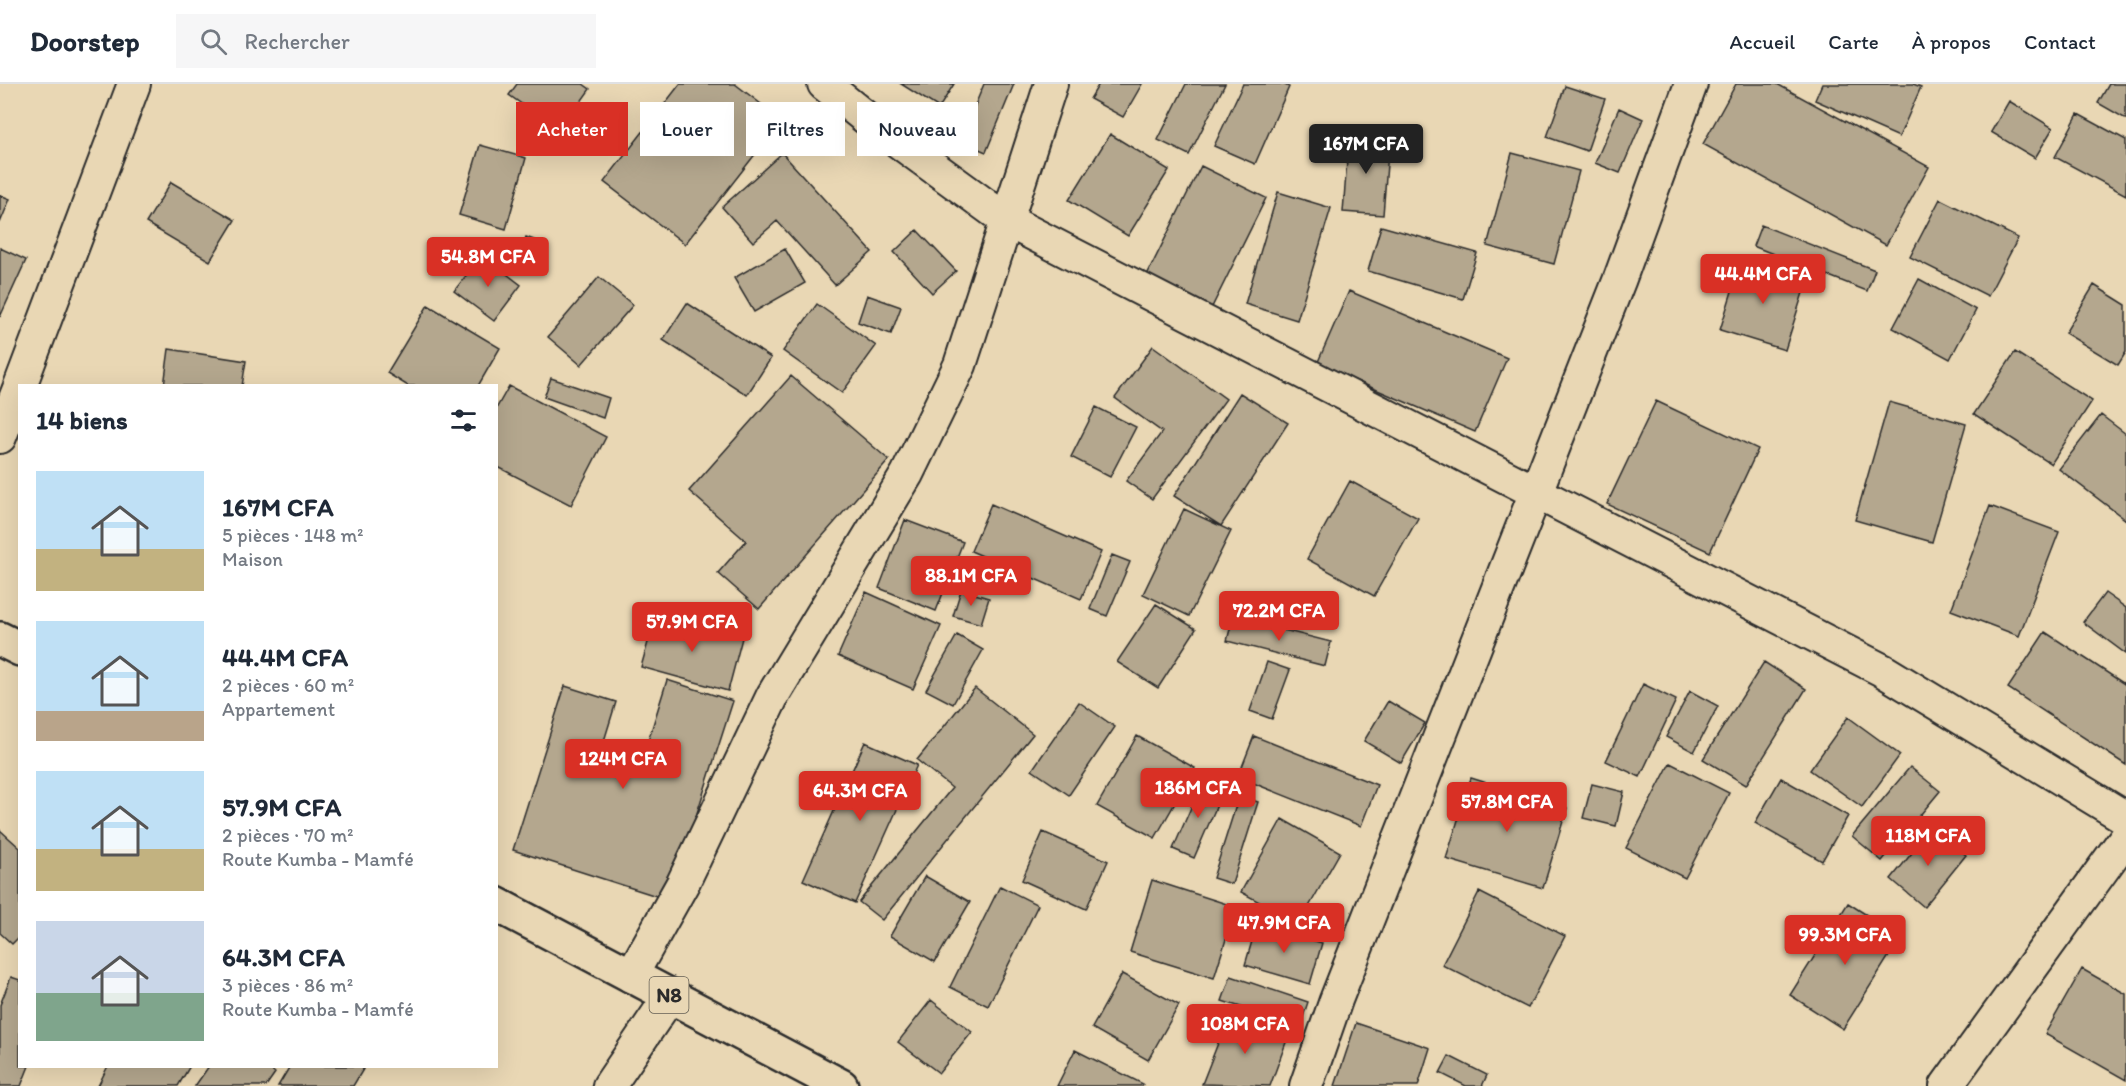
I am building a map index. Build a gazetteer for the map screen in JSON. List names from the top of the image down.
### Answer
{
  "streets": {
    "highway": ["N8"]
  },
  "page": {
    "header": "Doorstep",
    "search": "Rechercher",
    "nav": [
      "Accueil",
      "Carte",
      "À propos",
      "Contact"
    ],
    "chip": [
      "Acheter",
      "Louer",
      "Filtres",
      "Nouveau"
    ],
    "price": [
      "167M CFA",
      "54.8M CFA",
      "44.4M CFA",
      "88.1M CFA",
      "72.2M CFA",
      "57.9M CFA",
      "124M CFA",
      "186M CFA",
      "64.3M CFA",
      "57.8M CFA",
      "118M CFA",
      "47.9M CFA",
      "99.3M CFA",
      "108M CFA"
    ],
    "heading": "14 biens",
    "list": [
      {
        "name": "167M CFA",
        "note": "5 pièces · 148 m² · Maison"
      },
      {
        "name": "44.4M CFA",
        "note": "2 pièces · 60 m² · Appartement"
      },
      {
        "name": "57.9M CFA",
        "note": "2 pièces · 70 m² · Route Kumba - Mamfé"
      },
      {
        "name": "64.3M CFA",
        "note": "3 pièces · 86 m² · Route Kumba - Mamfé"
      }
    ]
  }
}
